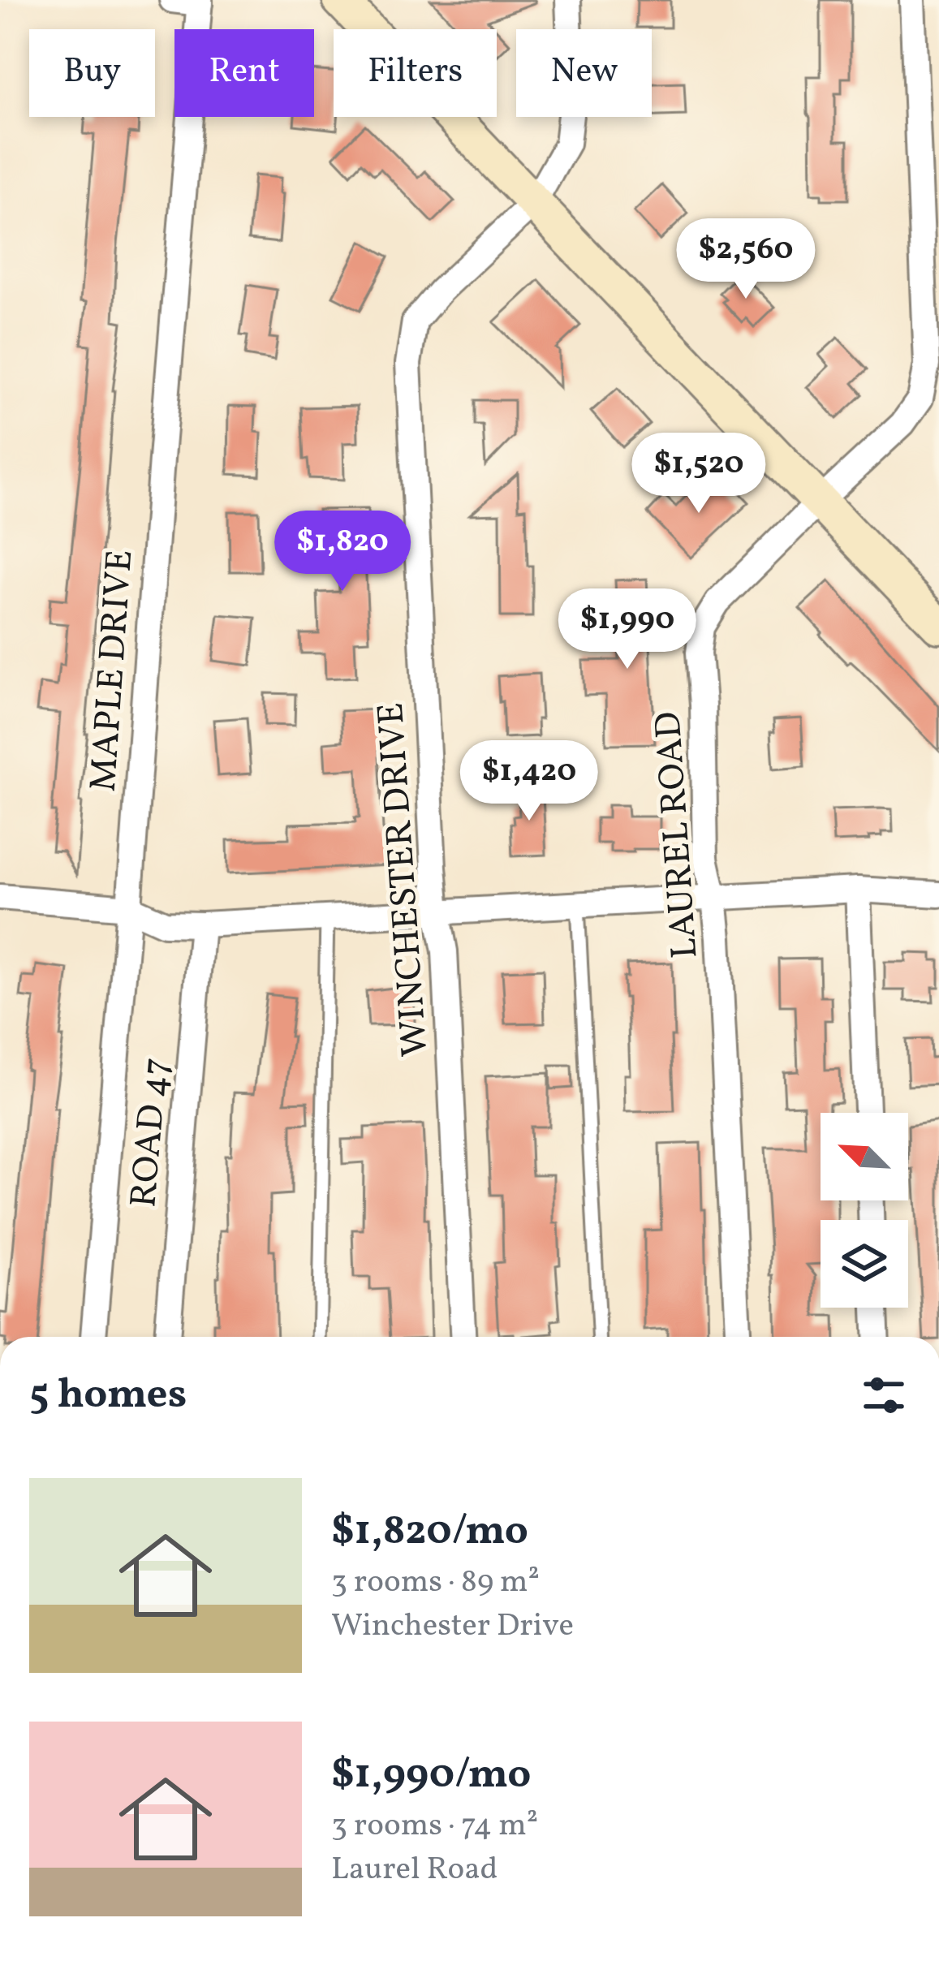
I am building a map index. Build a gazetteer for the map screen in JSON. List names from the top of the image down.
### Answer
{
  "streets": {
    "street": [
      "MAPLE DRIVE",
      "LAUREL ROAD",
      "WINCHESTER DRIVE",
      "ROAD 47"
    ]
  },
  "north": "top left",
  "page": {
    "chip": [
      "Buy",
      "Rent",
      "Filters",
      "New"
    ],
    "price": [
      "$2,560",
      "$1,520",
      "$1,820",
      "$1,990",
      "$1,420"
    ],
    "heading": "5 homes",
    "list": [
      {
        "name": "$1,820/mo",
        "note": "3 rooms · 89 m² · Winchester Drive"
      },
      {
        "name": "$1,990/mo",
        "note": "3 rooms · 74 m² · Laurel Road"
      }
    ]
  }
}
